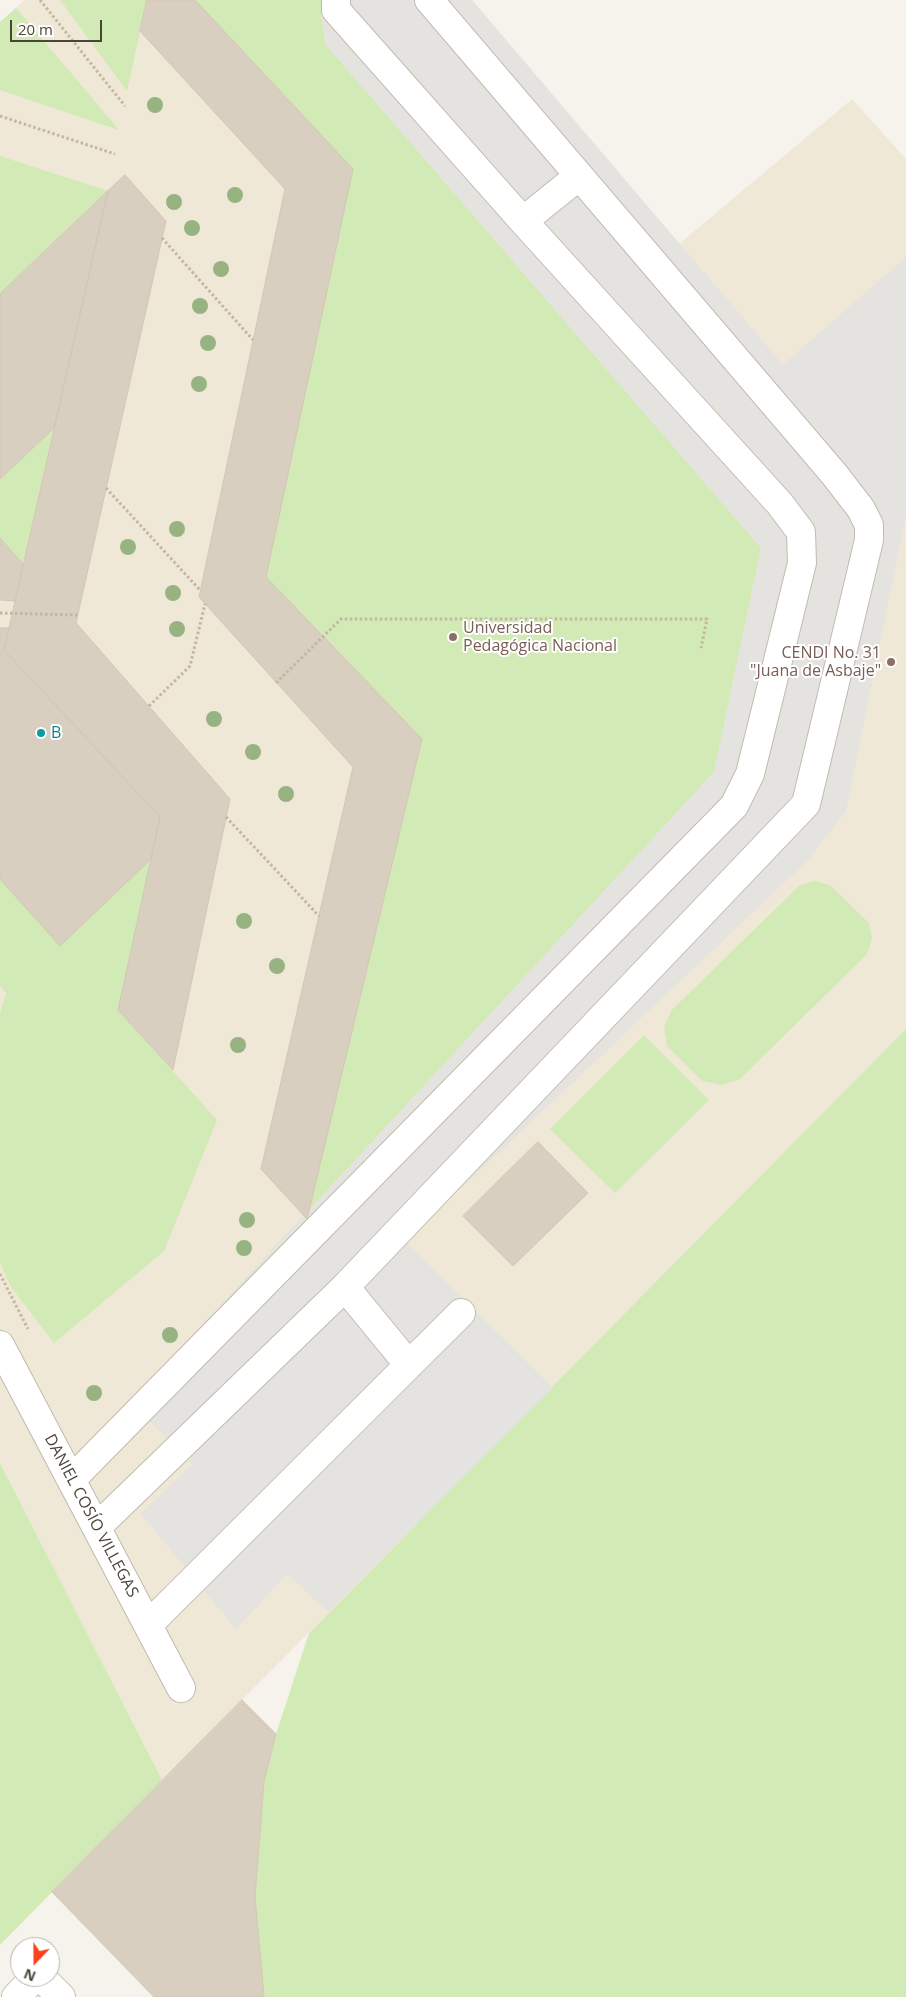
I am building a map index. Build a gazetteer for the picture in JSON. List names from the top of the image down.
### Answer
{
  "streets": {
    "lane": ["DANIEL COSÍO VILLEGAS"]
  },
  "places": ["Universidad Pedagógica Nacional", "CENDI No. 31 \"Juana de Asbaje\"", "B"],
  "scale_bar": "20 m",
  "north": "bottom"
}
